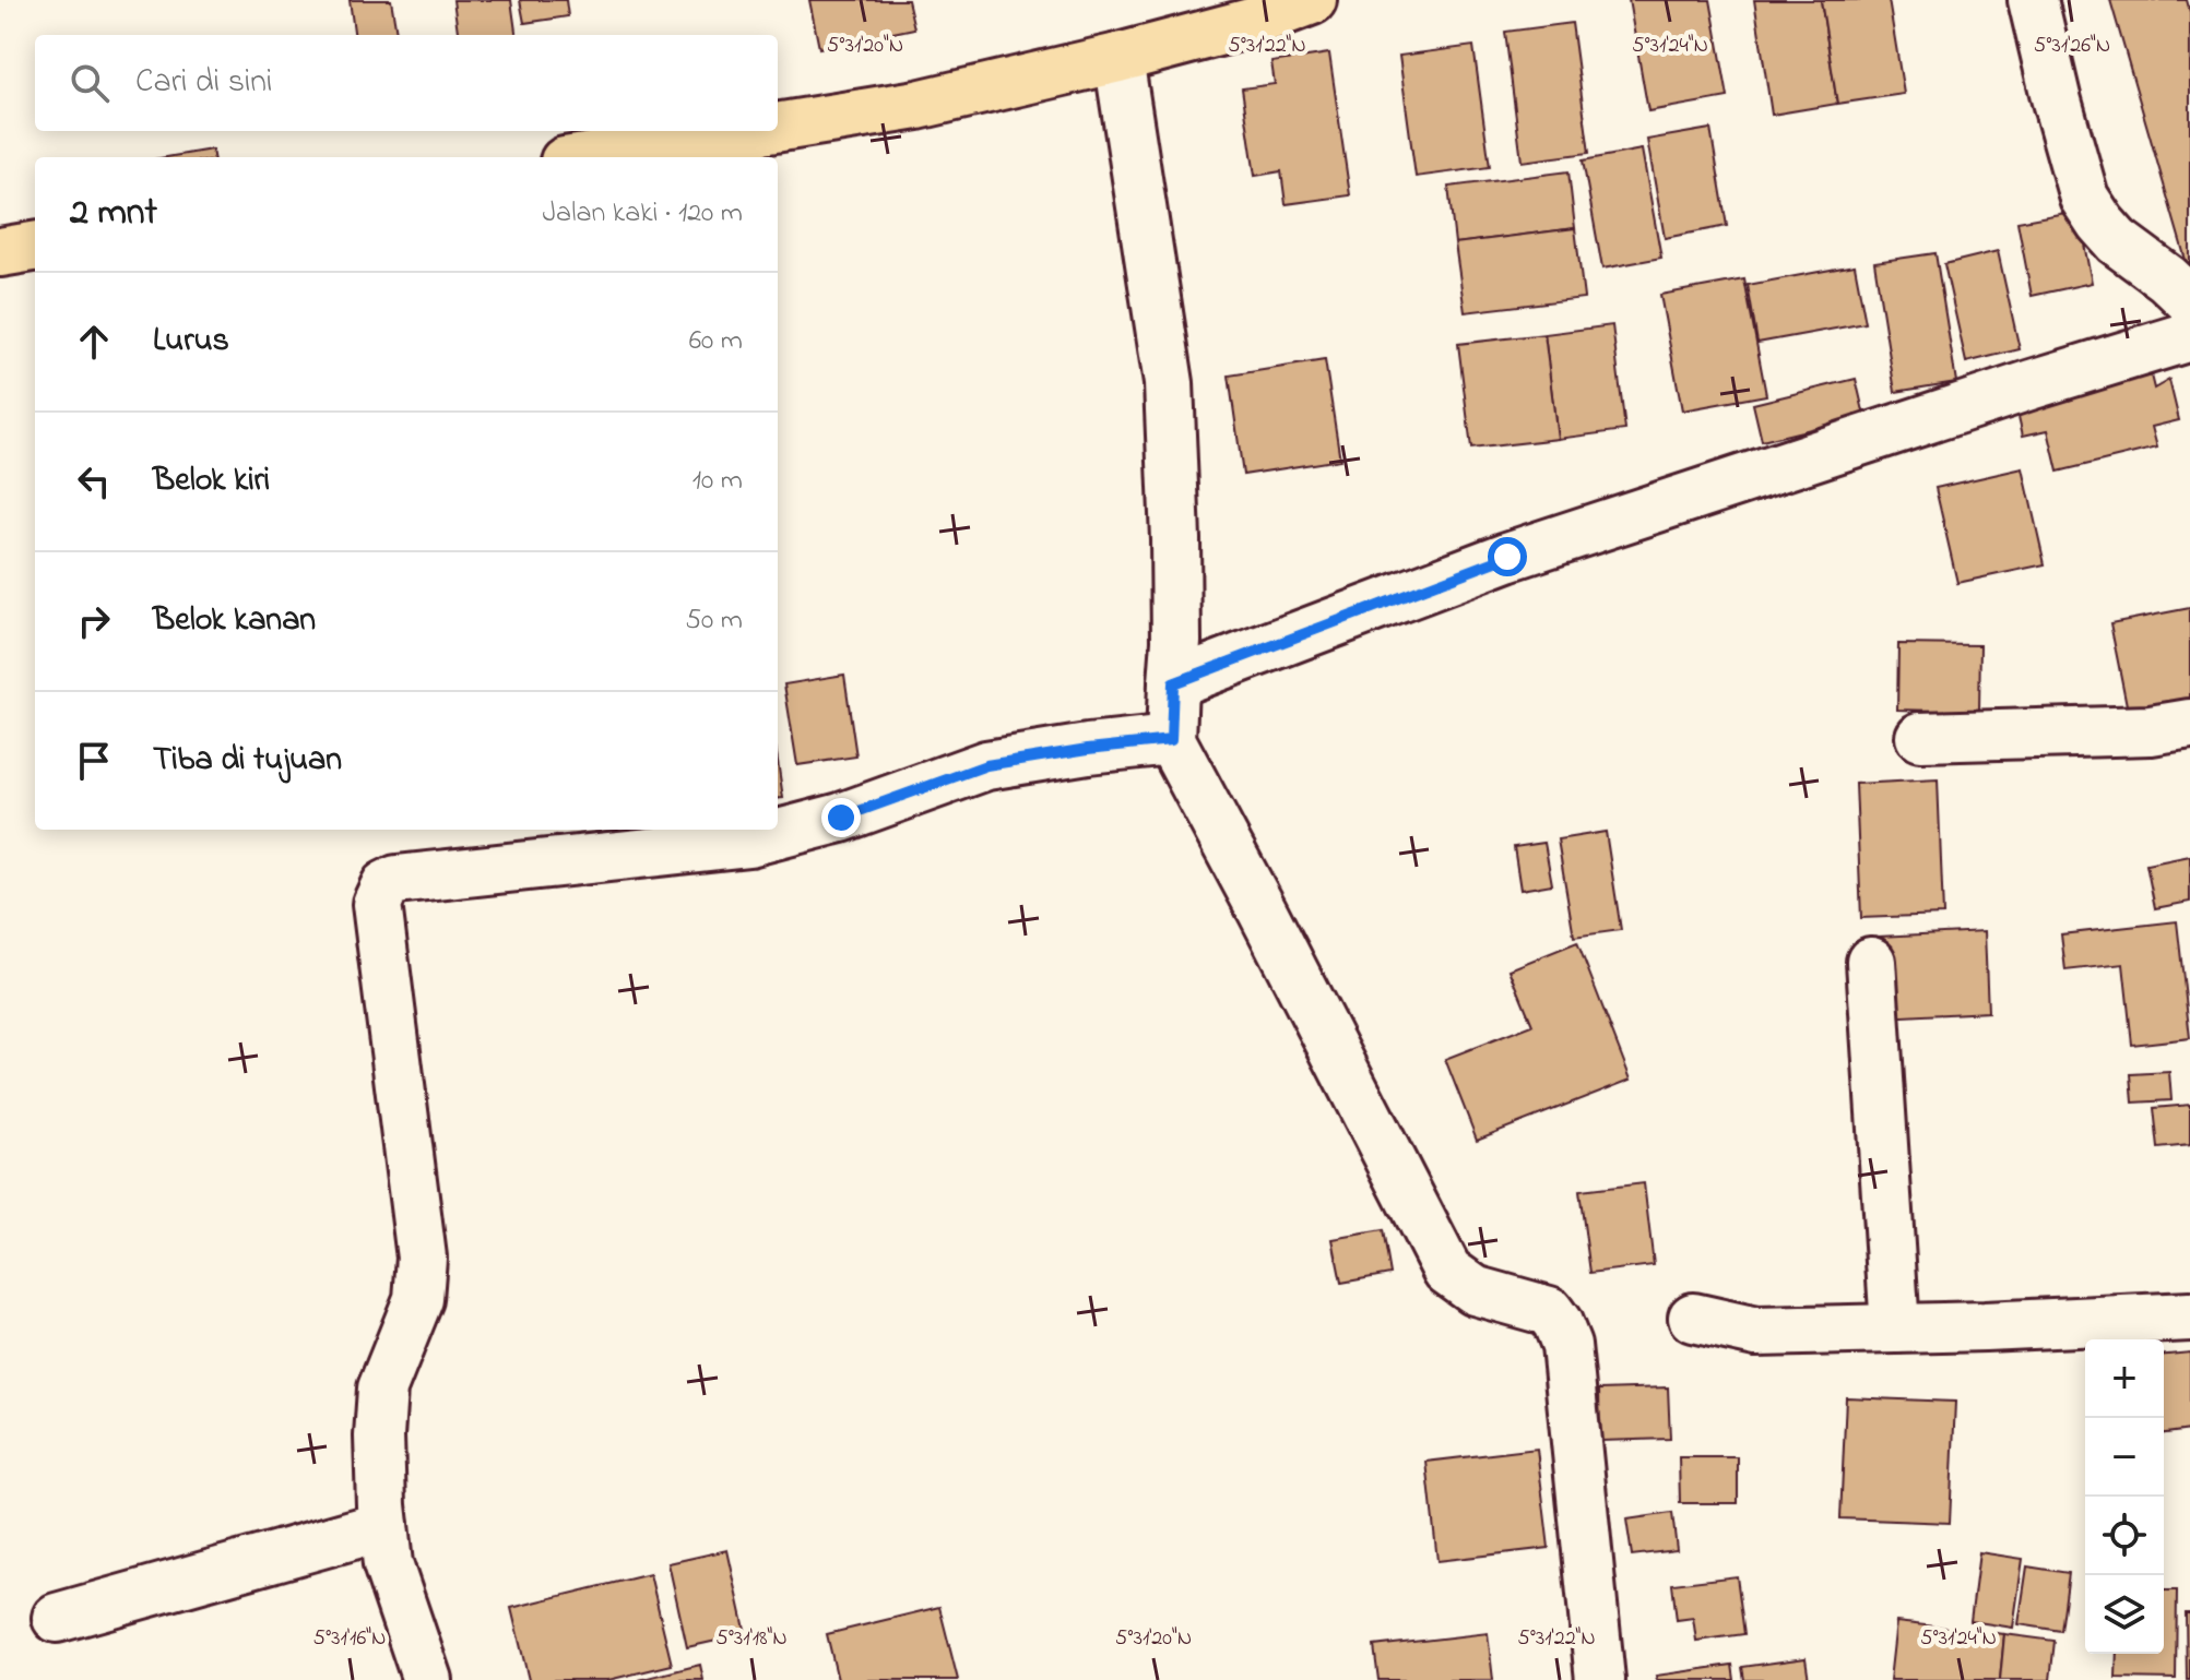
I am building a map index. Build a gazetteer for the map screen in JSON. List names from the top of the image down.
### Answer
{
  "page": {
    "search": "Cari di sini",
    "heading": ["2 mnt", "Jalan kaki · 120 m"],
    "list": [
      ["Lurus", "60 m"],
      ["Belok kiri", "10 m"],
      ["Belok kanan", "50 m"],
      "Tiba di tujuan"
    ],
    "map_buttons": ["+", "−"]
  },
  "coordinates": [
    "5°31'26\"N",
    "5°31'20\"N",
    "5°31'22\"N",
    "5°31'24\"N",
    "5°31'16\"N",
    "5°31'18\"N"
  ]
}
